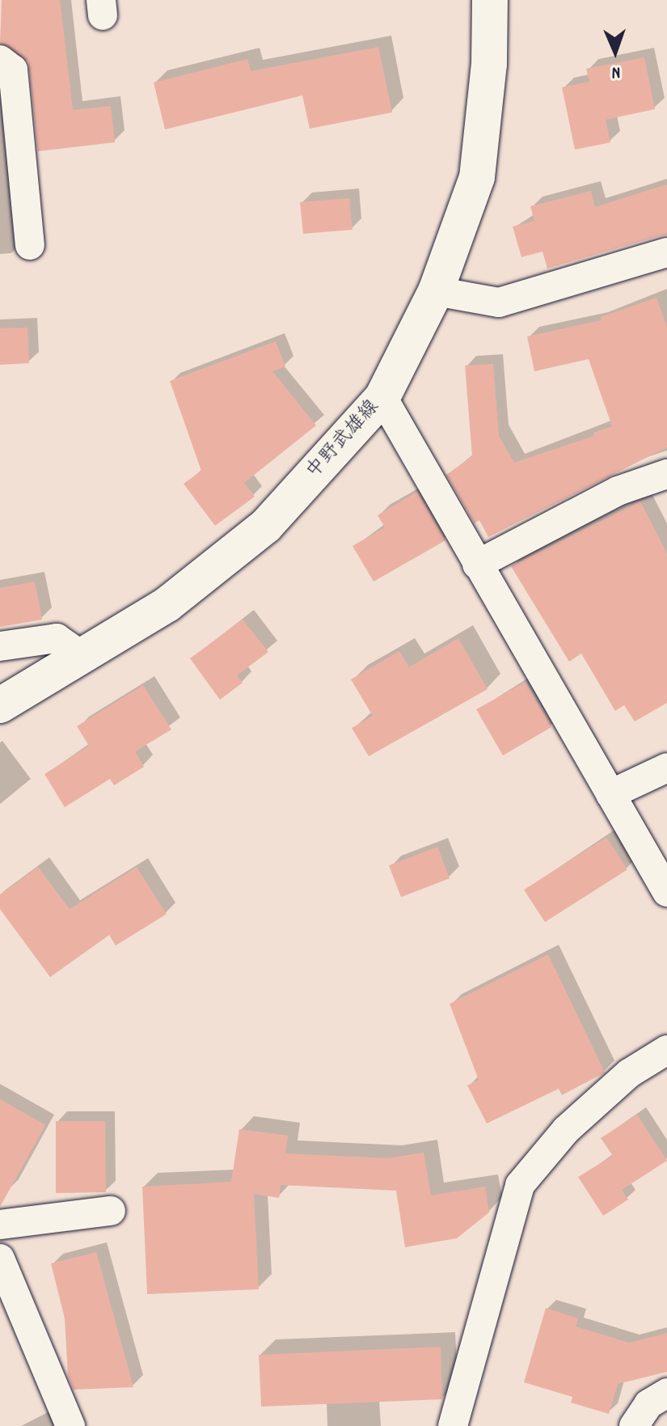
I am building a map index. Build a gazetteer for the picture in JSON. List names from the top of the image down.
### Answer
{
  "streets": {
    "main road": ["中野武雄線"]
  },
  "north": "bottom"
}
